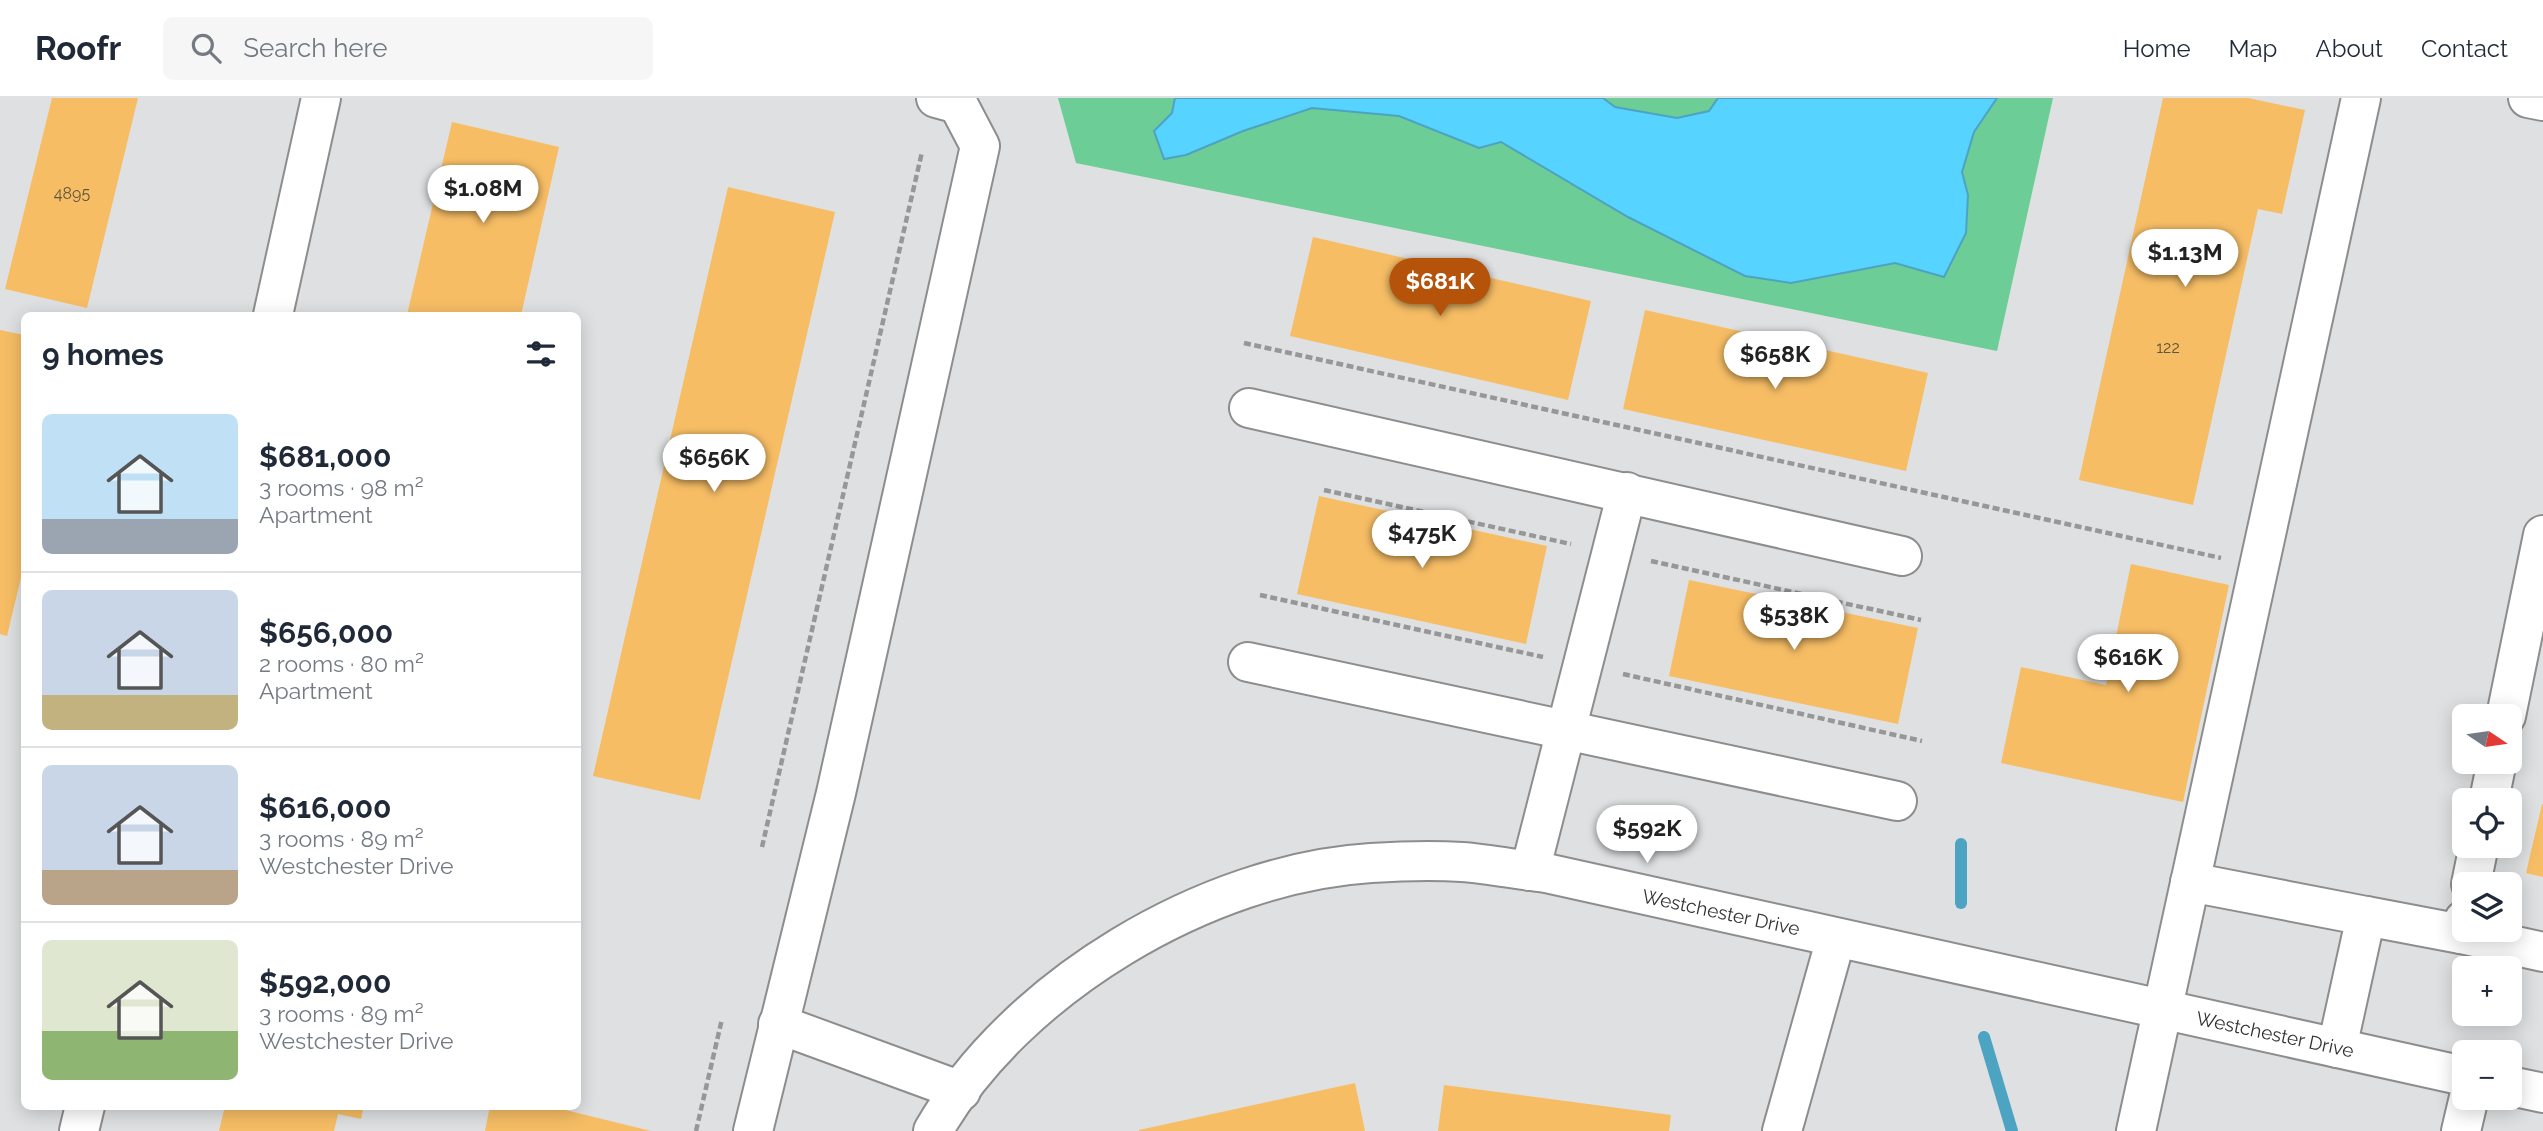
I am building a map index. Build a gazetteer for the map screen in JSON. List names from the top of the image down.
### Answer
{
  "streets": {
    "street": ["Westchester Drive"]
  },
  "house_numbers": ["4895", "122"],
  "north": "right",
  "page": {
    "header": "Roofr",
    "search": "Search here",
    "nav": [
      "Home",
      "Map",
      "About",
      "Contact"
    ],
    "price": [
      "$1.08M",
      "$1.13M",
      "$681K",
      "$658K",
      "$656K",
      "$475K",
      "$538K",
      "$616K",
      "$592K"
    ],
    "heading": "9 homes",
    "list": [
      {
        "name": "$681,000",
        "note": "3 rooms · 98 m² · Apartment"
      },
      {
        "name": "$656,000",
        "note": "2 rooms · 80 m² · Apartment"
      },
      {
        "name": "$616,000",
        "note": "3 rooms · 89 m² · Westchester Drive"
      },
      {
        "name": "$592,000",
        "note": "3 rooms · 89 m² · Westchester Drive"
      }
    ],
    "map_buttons": ["+", "−"]
  }
}
